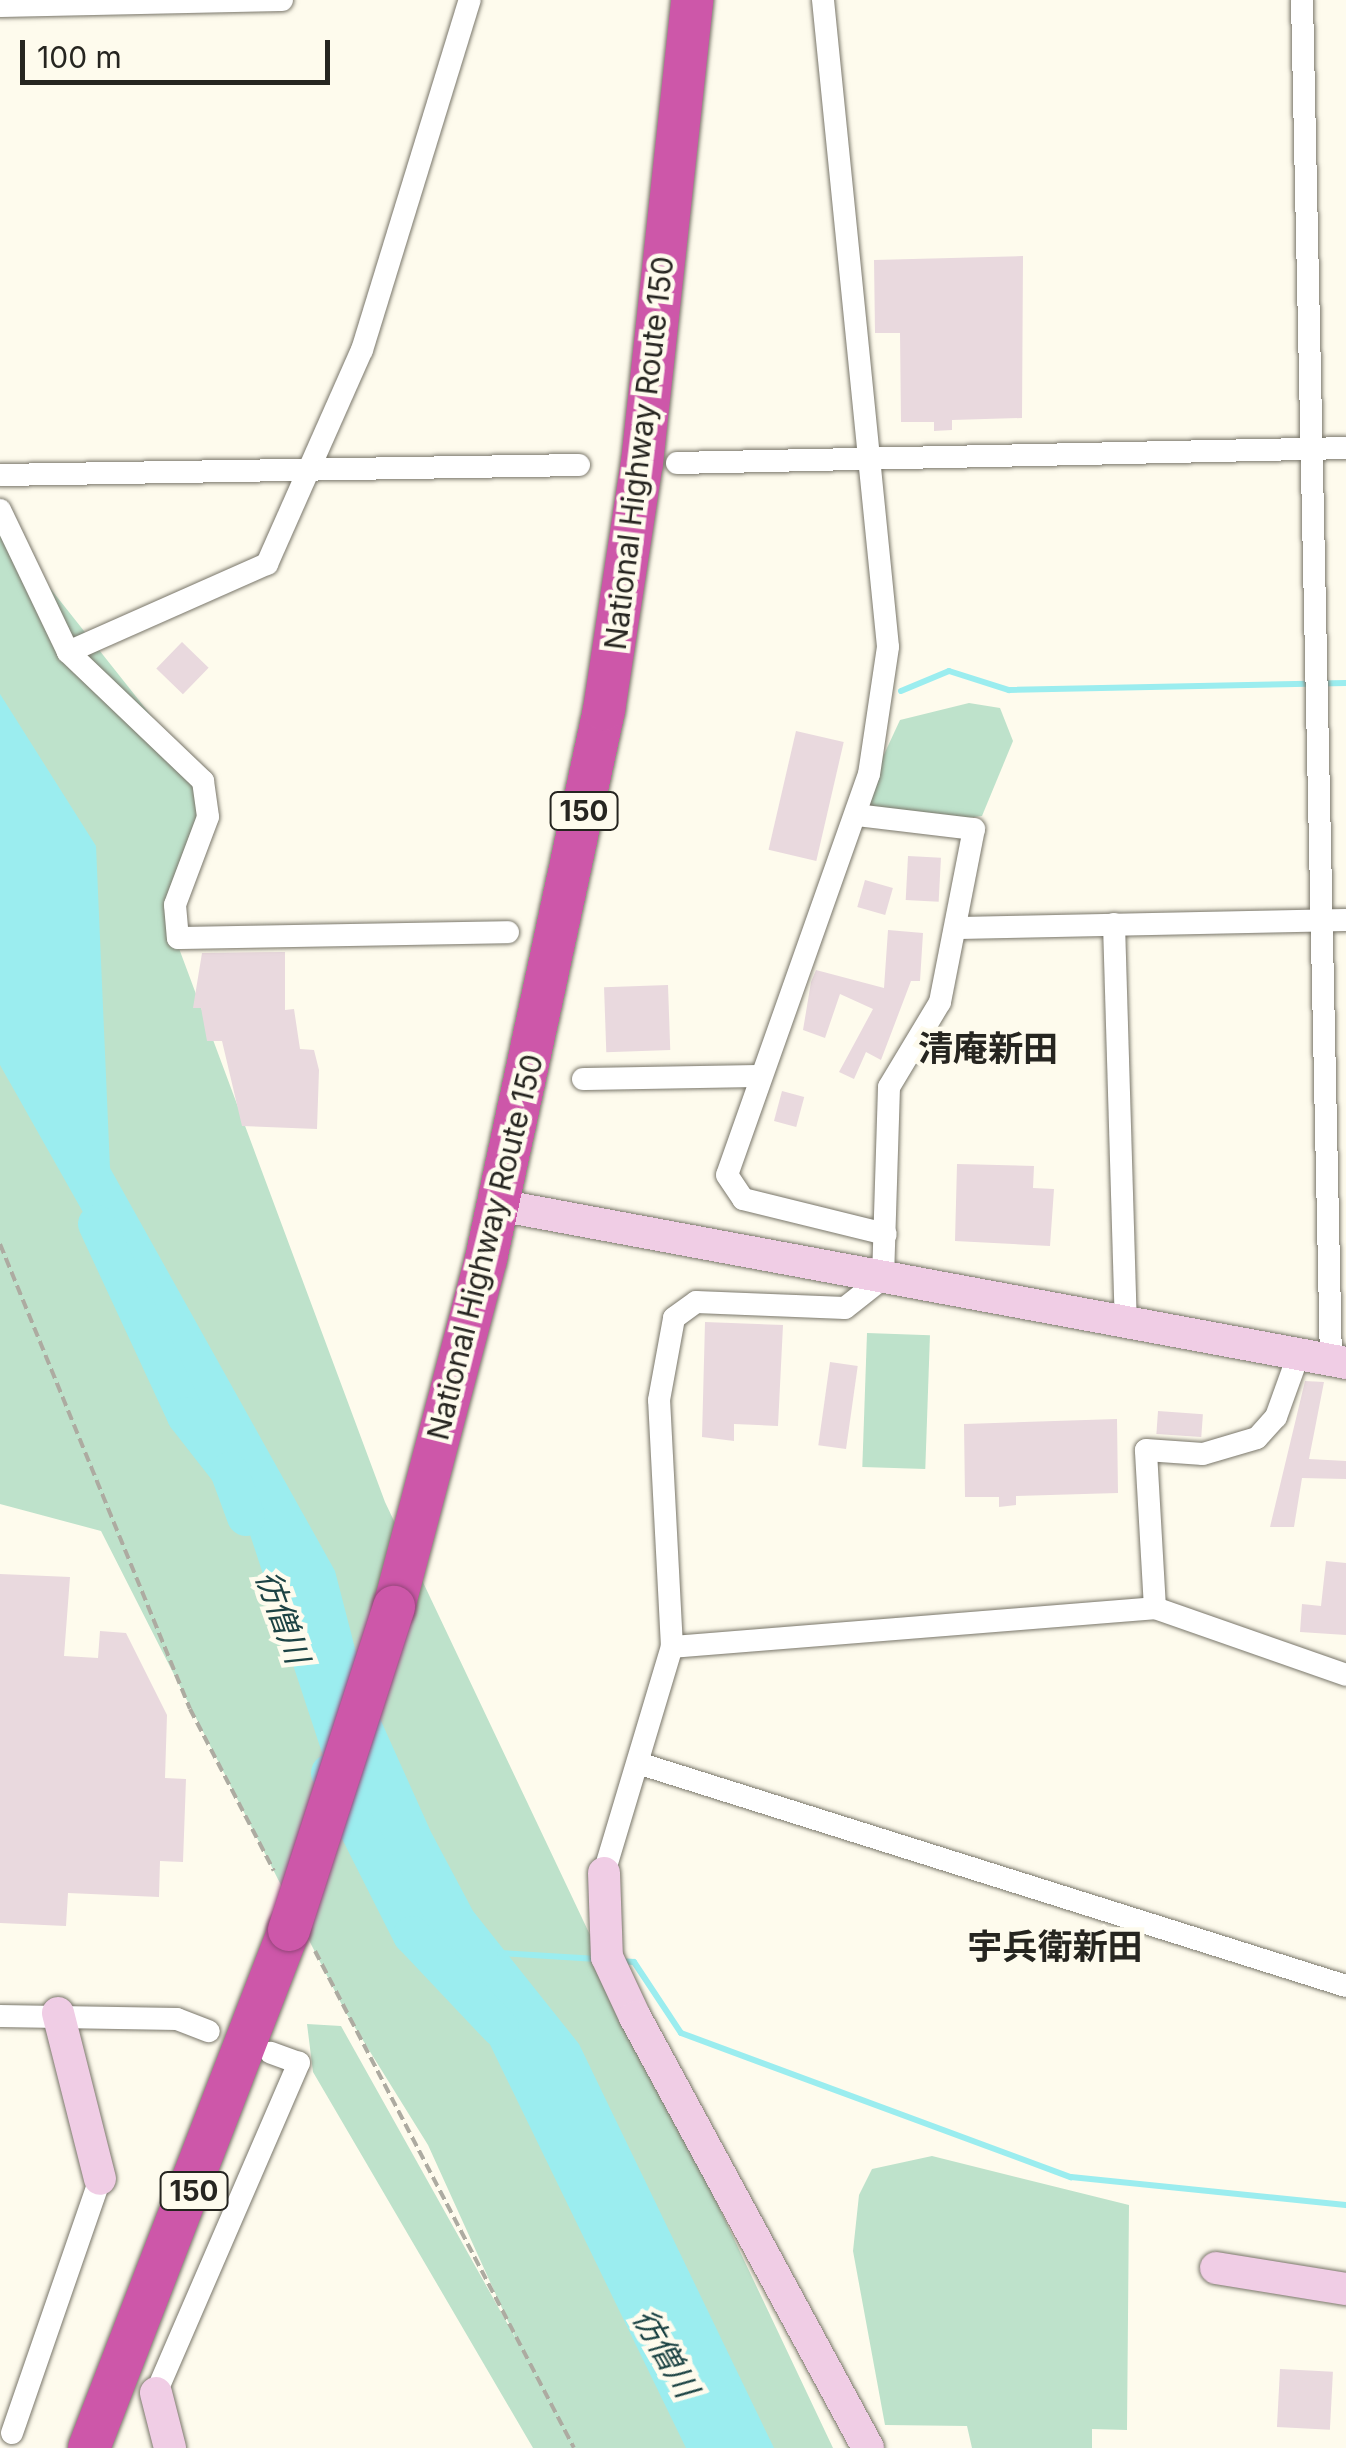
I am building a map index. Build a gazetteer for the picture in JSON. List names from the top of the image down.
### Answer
{
  "streets": {
    "highway": ["National Highway Route 150", "150"]
  },
  "districts": ["清庵新田", "宇兵衛新田"],
  "water": ["彷僧川"],
  "scale_bar": "100 m"
}
